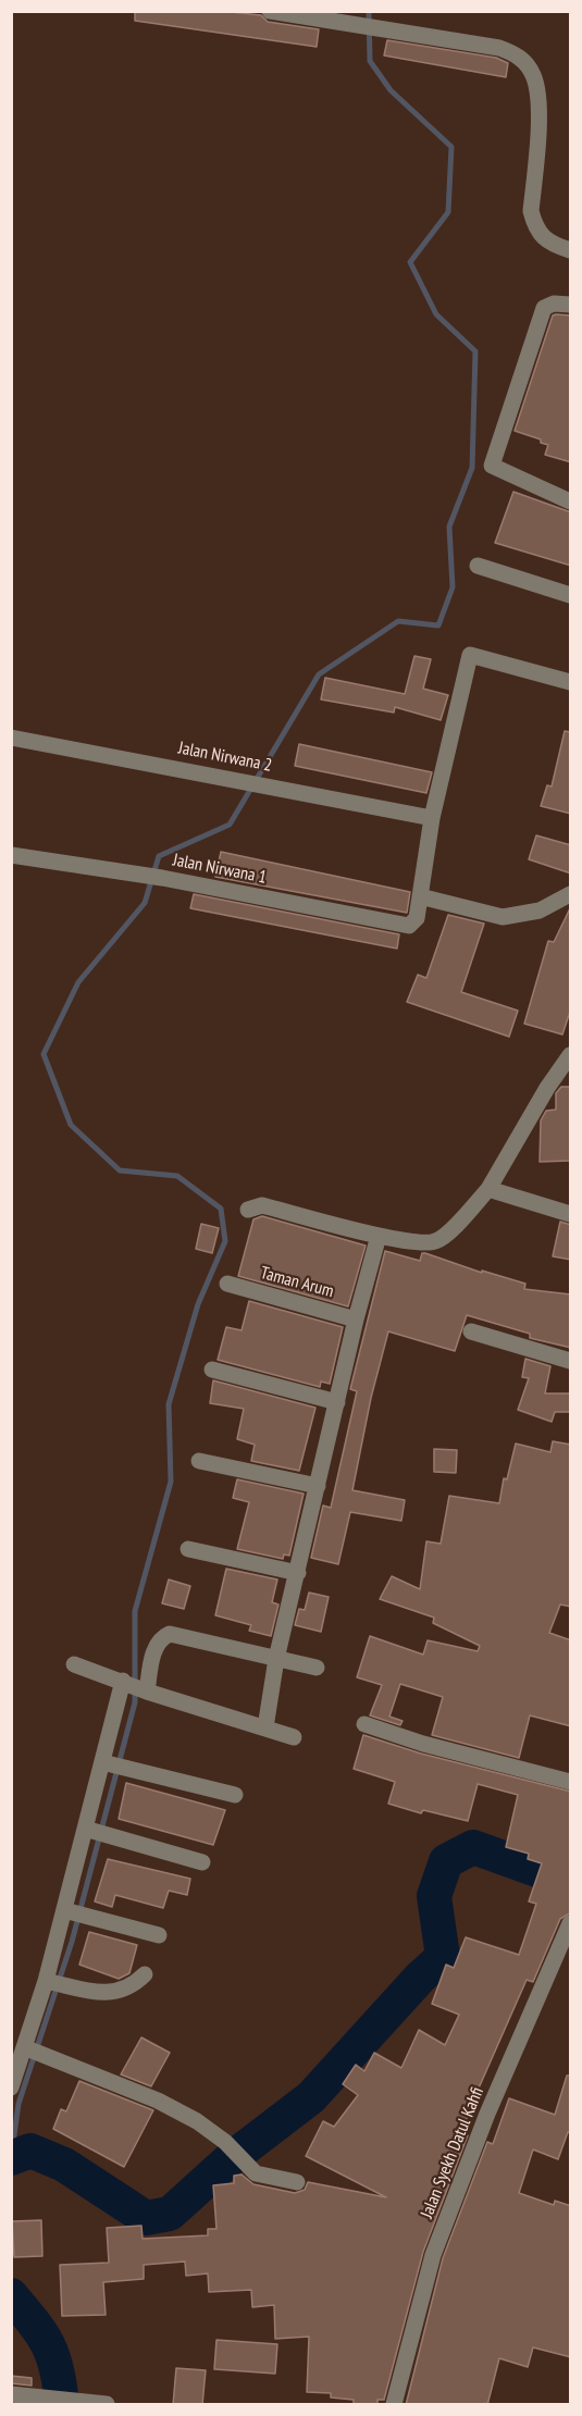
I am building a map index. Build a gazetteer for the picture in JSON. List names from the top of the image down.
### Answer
{
  "streets": {
    "street": [
      "Jalan Nirwana 2",
      "Jalan Nirwana 1",
      "Taman Arum",
      "Jalan Syekh Datul Kahfi"
    ]
  }
}
